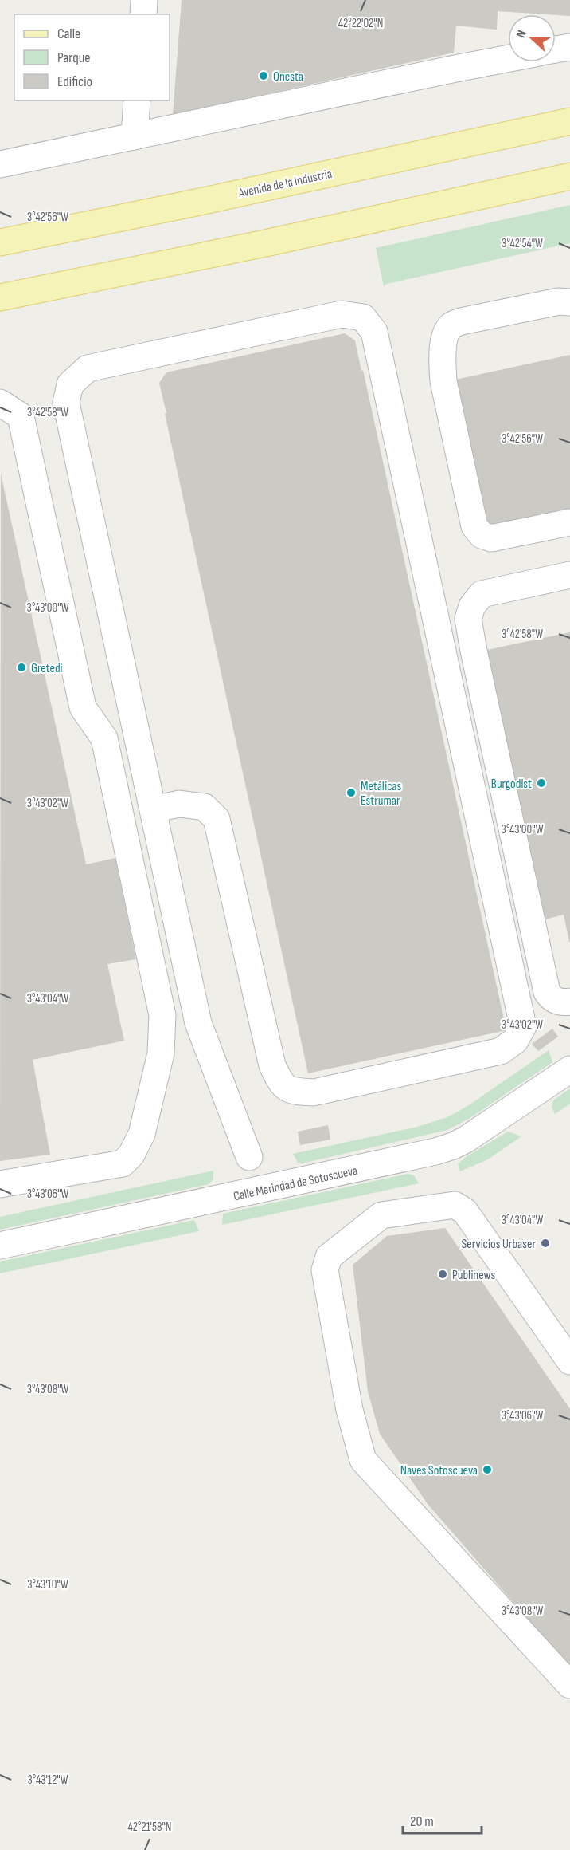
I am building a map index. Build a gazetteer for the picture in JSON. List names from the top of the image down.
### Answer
{
  "streets": {
    "main road": ["Avenida de la Industria"],
    "street": ["Calle Merindad de Sotoscueva"]
  },
  "places": [
    "Onesta",
    "Gretedi",
    "Burgodist",
    "Metálicas Estrumar",
    "Servicios Urbaser",
    "Publinews",
    "Naves Sotoscueva"
  ],
  "legend": ["Calle", "Parque", "Edificio"],
  "scale_bar": "20 m",
  "north": "left",
  "coordinates": [
    "42°22'02\"N",
    "3°42'56\"W",
    "3°42'54\"W",
    "3°42'58\"W",
    "3°43'00\"W",
    "3°43'02\"W",
    "3°43'04\"W",
    "3°43'06\"W",
    "3°43'08\"W",
    "3°43'10\"W",
    "3°43'12\"W",
    "42°21'58\"N"
  ]
}
